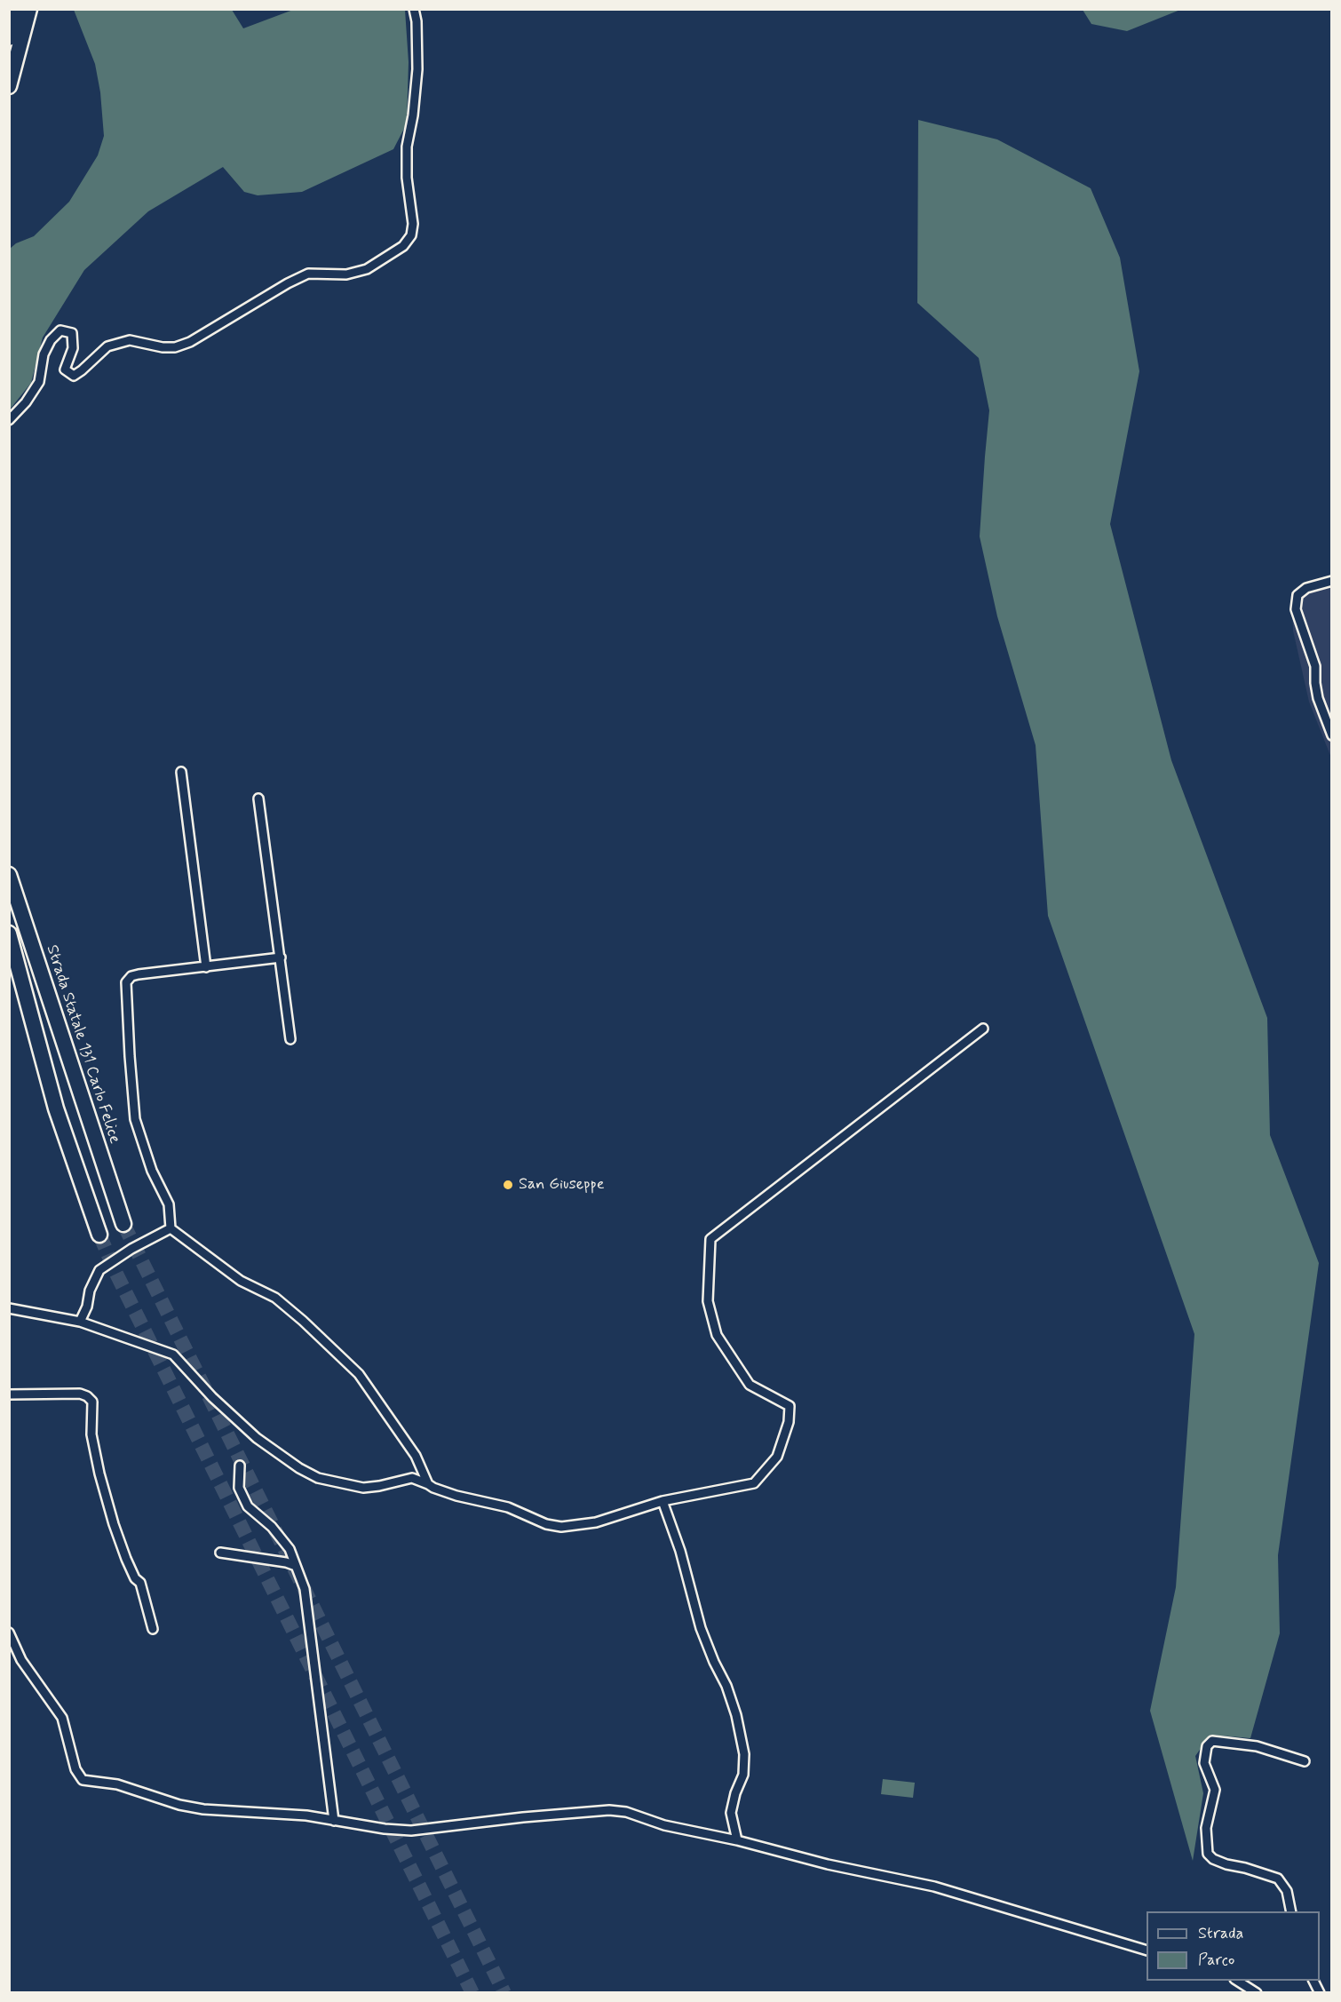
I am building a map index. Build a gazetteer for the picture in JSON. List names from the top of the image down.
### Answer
{
  "streets": {
    "highway": ["Strada Statale 131 Carlo Felice"]
  },
  "places": ["San Giuseppe"],
  "legend": ["Strada", "Parco"]
}
